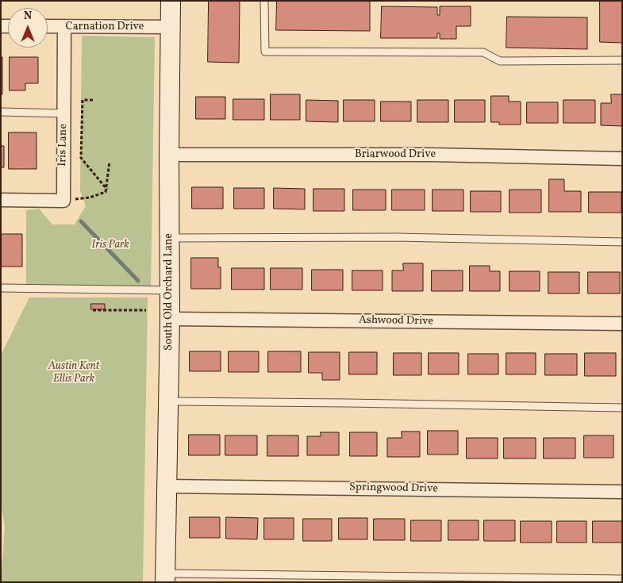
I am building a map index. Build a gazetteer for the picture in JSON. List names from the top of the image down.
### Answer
{
  "streets": {
    "street": [
      "Carnation Drive",
      "Iris Lane",
      "Briarwood Drive",
      "South Old Orchard Lane",
      "Ashwood Drive",
      "Springwood Drive"
    ]
  },
  "crossings": [
    ["Carnation Drive", "Iris Lane"],
    ["Carnation Drive", "South Old Orchard Lane"],
    ["Briarwood Drive", "South Old Orchard Lane"],
    ["South Old Orchard Lane", "Ashwood Drive"],
    ["South Old Orchard Lane", "Springwood Drive"]
  ],
  "parks": ["Iris Park", "Austin Kent Ellis Park"],
  "north": "top"
}
